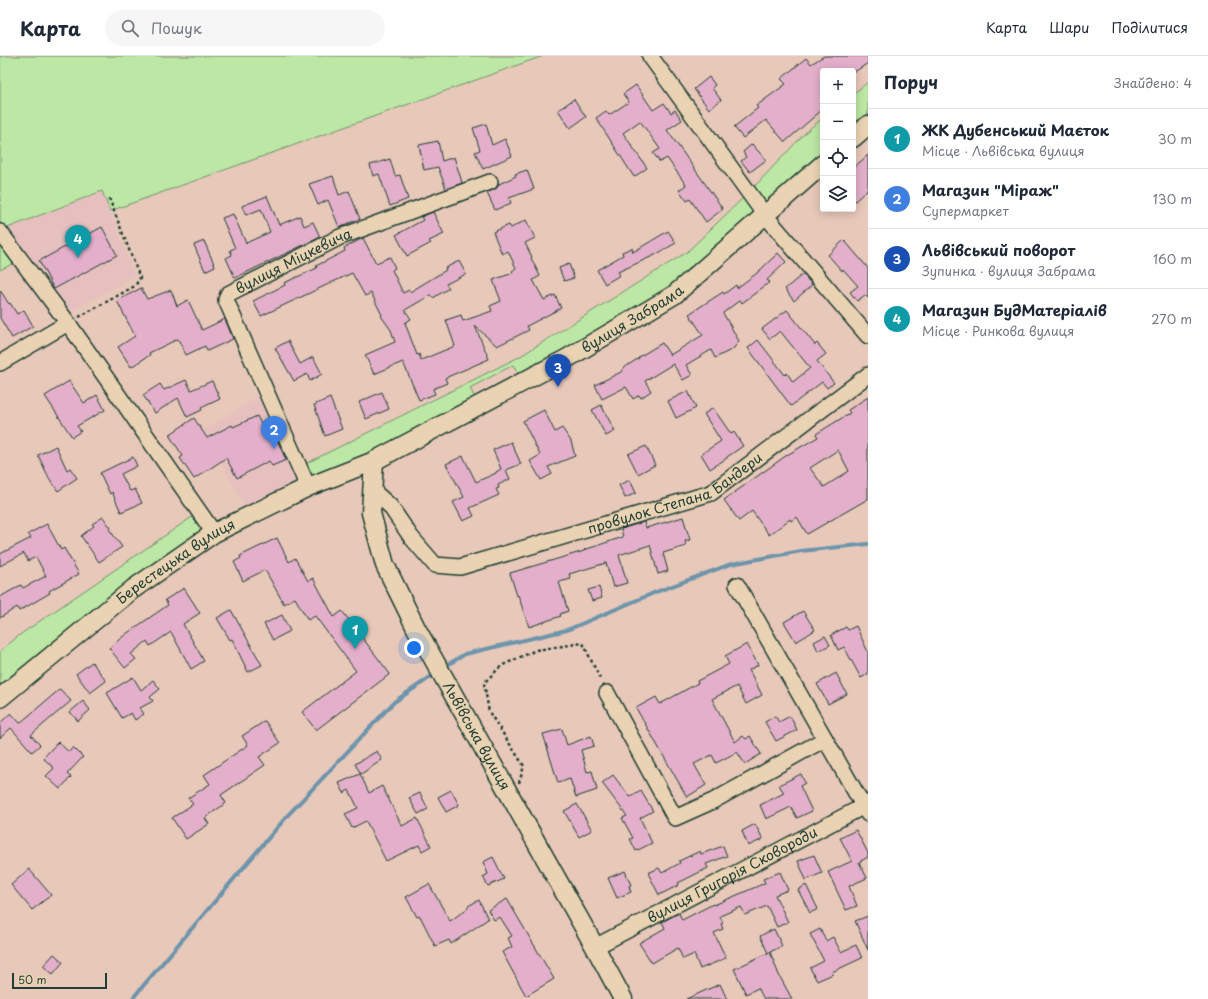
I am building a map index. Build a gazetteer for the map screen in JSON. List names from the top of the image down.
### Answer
{
  "streets": {
    "main road": ["вулиця Забрама", "Берестецька вулиця", "Львівська вулиця"],
    "street": ["вулиця Міцкевича", "провулок Степана Бандери", "вулиця Григорія Сковороди"]
  },
  "crossings": [
    ["вулиця Міцкевича", "Берестецька вулиця"],
    ["вулиця Забрама", "Берестецька вулиця"],
    ["вулиця Забрама", "Львівська вулиця"],
    ["провулок Степана Бандери", "Львівська вулиця"],
    ["Берестецька вулиця", "Львівська вулиця"],
    ["Львівська вулиця", "вулиця Григорія Сковороди"]
  ],
  "scale_bar": "50 m",
  "page": {
    "header": "Карта",
    "search": "Пошук",
    "nav": ["Карта", "Шари", "Поділитися"],
    "heading": ["Поруч", "Знайдено: 4"],
    "map_buttons": ["+", "−"],
    "list": [
      {
        "mark": "1",
        "name": "ЖК Дубенський Маєток",
        "note": "Місце · Львівська вулиця",
        "value": "30 m"
      },
      {
        "mark": "2",
        "name": "Магазин \"Міраж\"",
        "note": "Супермаркет",
        "value": "130 m"
      },
      {
        "mark": "3",
        "name": "Львівський поворот",
        "note": "Зупинка · вулиця Забрама",
        "value": "160 m"
      },
      {
        "mark": "4",
        "name": "Магазин БудМатеріалів",
        "note": "Місце · Ринкова вулиця",
        "value": "270 m"
      }
    ],
    "pins": [
      "4",
      "3",
      "2",
      "1"
    ],
    "scale": "50 m"
  }
}
